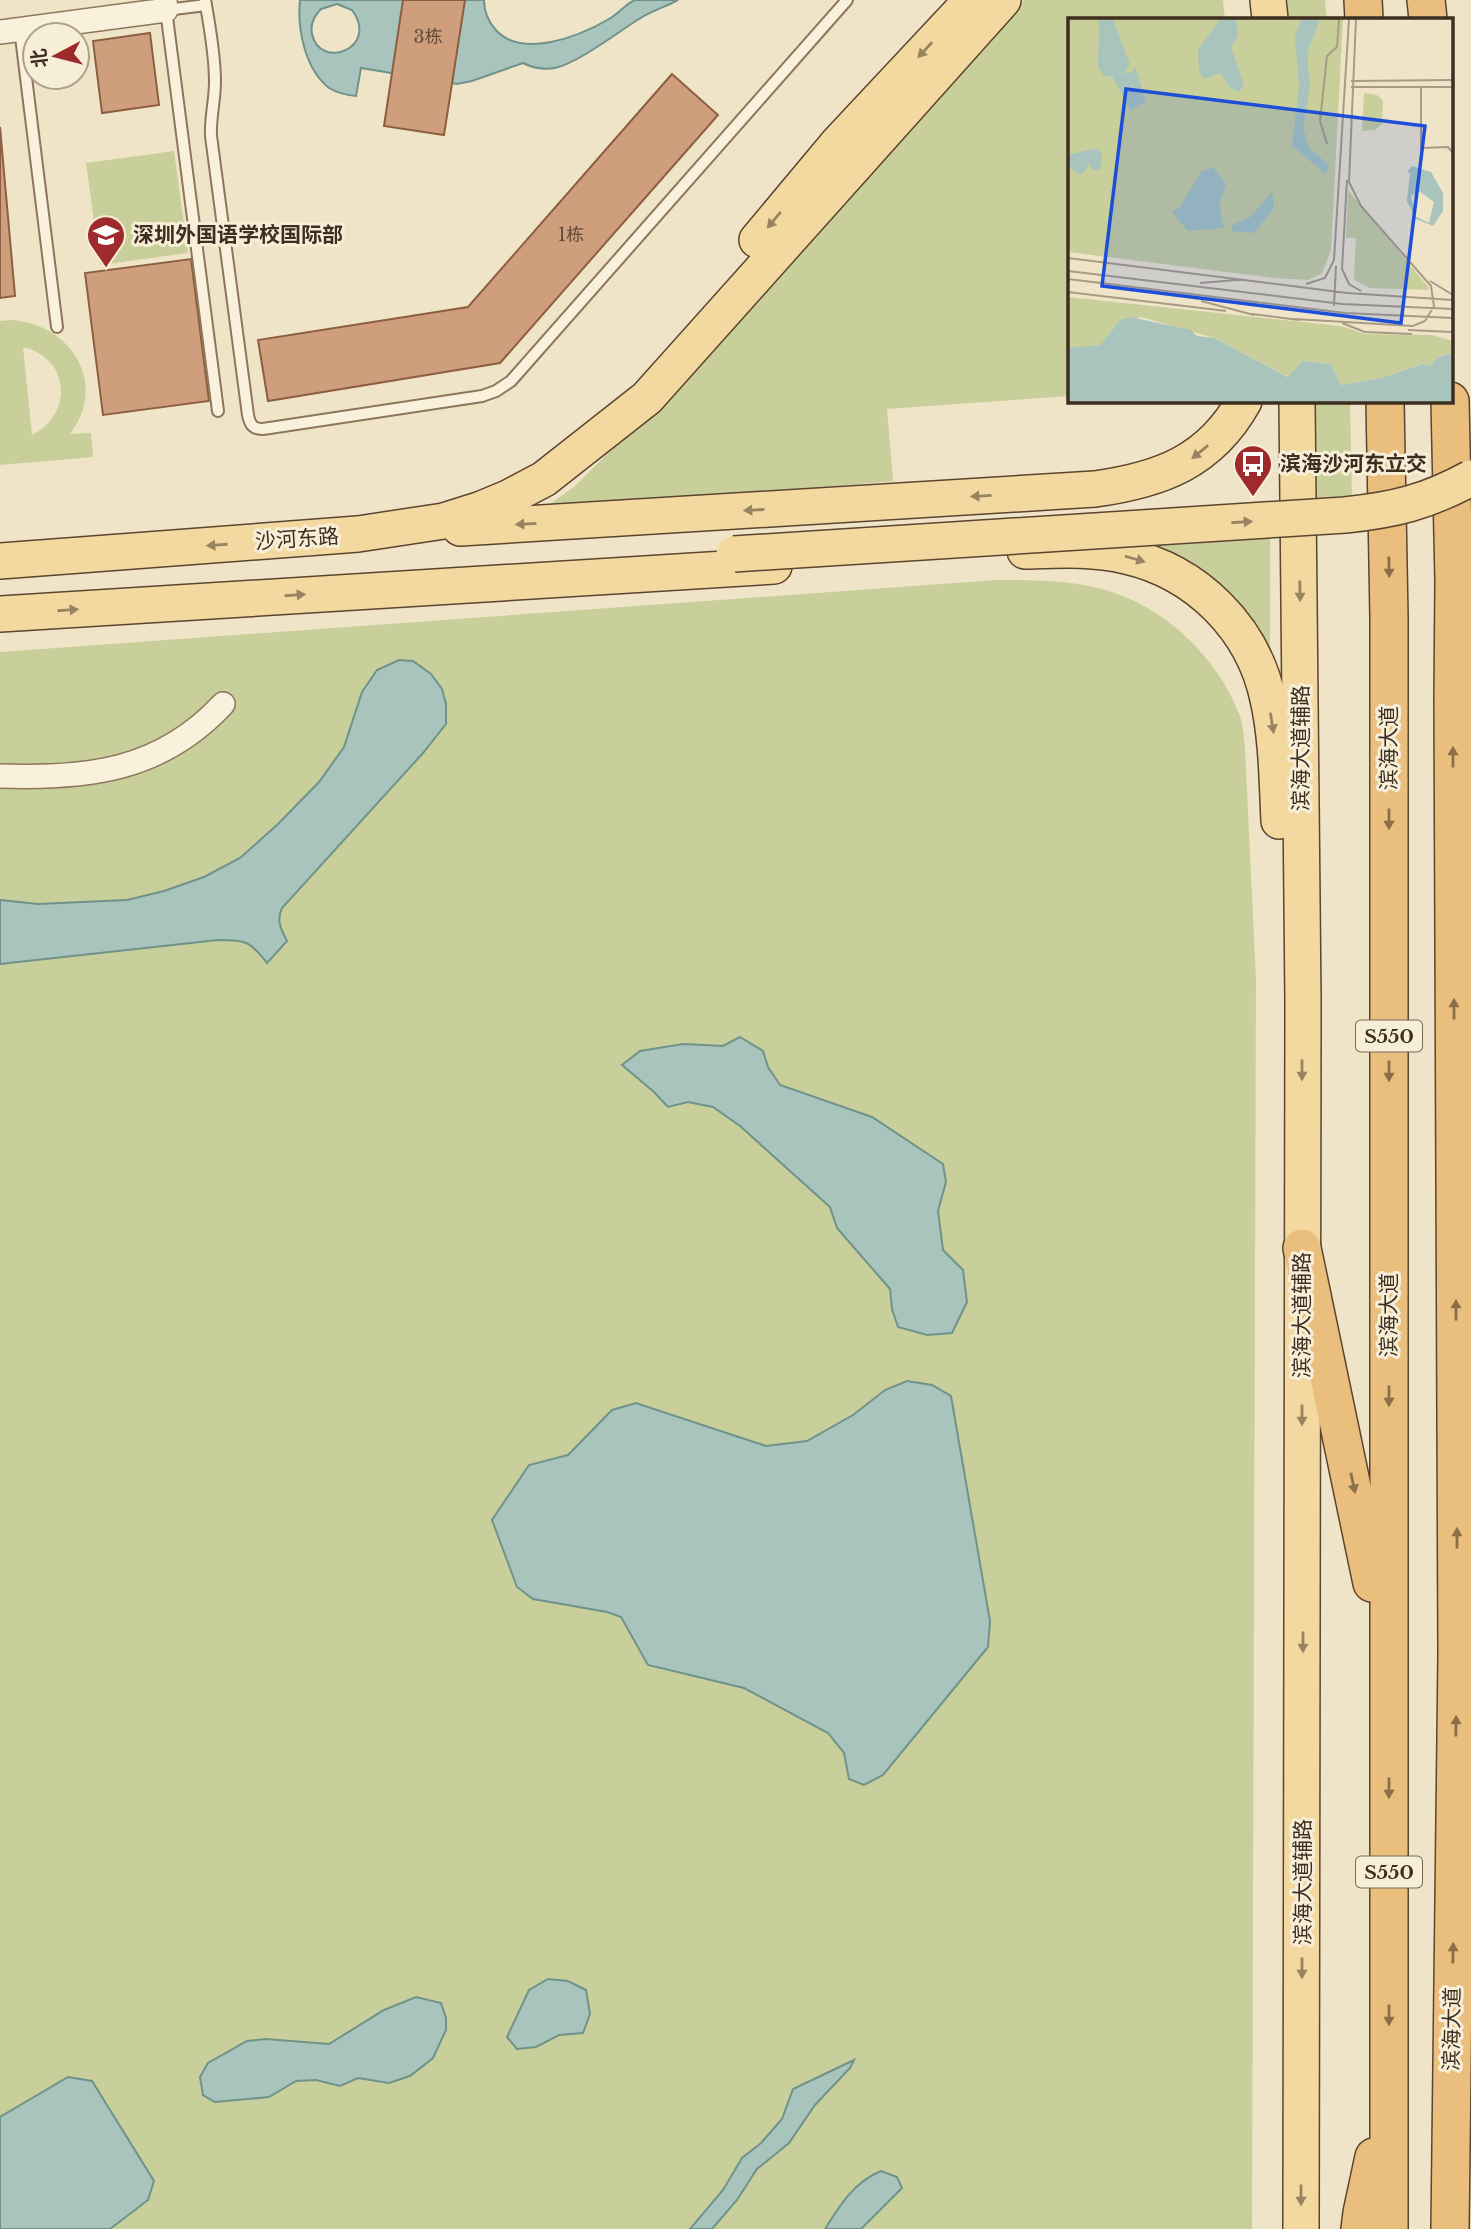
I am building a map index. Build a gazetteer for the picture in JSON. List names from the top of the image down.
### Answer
{
  "streets": {
    "highway": ["滨海大道", "S550"],
    "main road": ["沙河东路", "滨海大道辅路"]
  },
  "one_way": ["滨海大道辅路"],
  "places": {
    "school or university": ["深圳外国语学校国际部"],
    "bus stop": ["滨海沙河东立交"]
  },
  "house_numbers": ["3栋", "1栋"],
  "north": "left"
}
